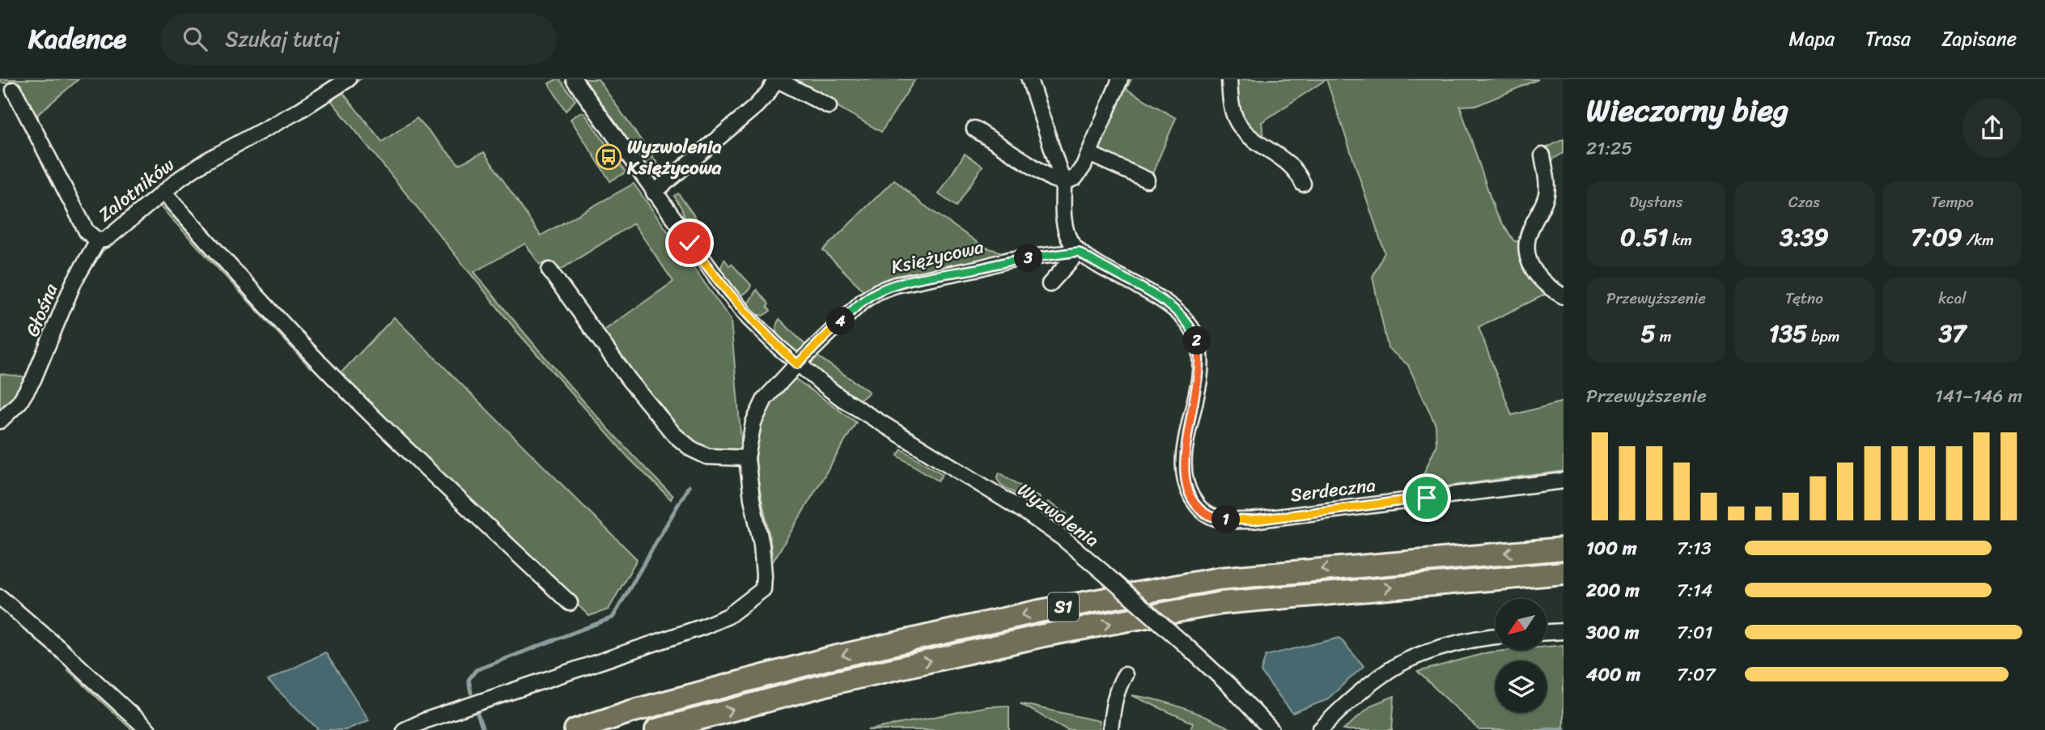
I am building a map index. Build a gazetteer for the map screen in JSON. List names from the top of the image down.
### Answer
{
  "streets": {
    "highway": ["S1"],
    "street": [
      "Zalotników",
      "Księżycowa",
      "Głośna",
      "Serdeczna",
      "Wyzwolenia"
    ]
  },
  "crossings": [
    ["Zalotników", "Głośna"],
    ["Księżycowa", "Serdeczna"],
    ["Księżycowa", "Wyzwolenia"]
  ],
  "places": {
    "bus stop": ["Wyzwolenia Księżycowa"]
  },
  "north": "bottom left",
  "page": {
    "header": "Kadence",
    "search": "Szukaj tutaj",
    "nav": ["Mapa", "Trasa", "Zapisane"],
    "heading": ["Wieczorny bieg", "21:25"],
    "stats": [
      ["Dystans", "0.51 km"],
      ["Czas", "3:39"],
      ["Tempo", "7:09 /km"],
      ["Przewyższenie", "5 m"],
      ["Tętno", "135 bpm"],
      ["kcal", "37"]
    ],
    "pins": [
      "3",
      "4",
      "2",
      "1"
    ],
    "chart": ["Przewyższenie", "141–146 m"],
    "list": [
      {
        "name": "100 m",
        "note": "7:13"
      },
      {
        "name": "200 m",
        "note": "7:14"
      },
      {
        "name": "300 m",
        "note": "7:01"
      },
      {
        "name": "400 m",
        "note": "7:07"
      }
    ]
  }
}
